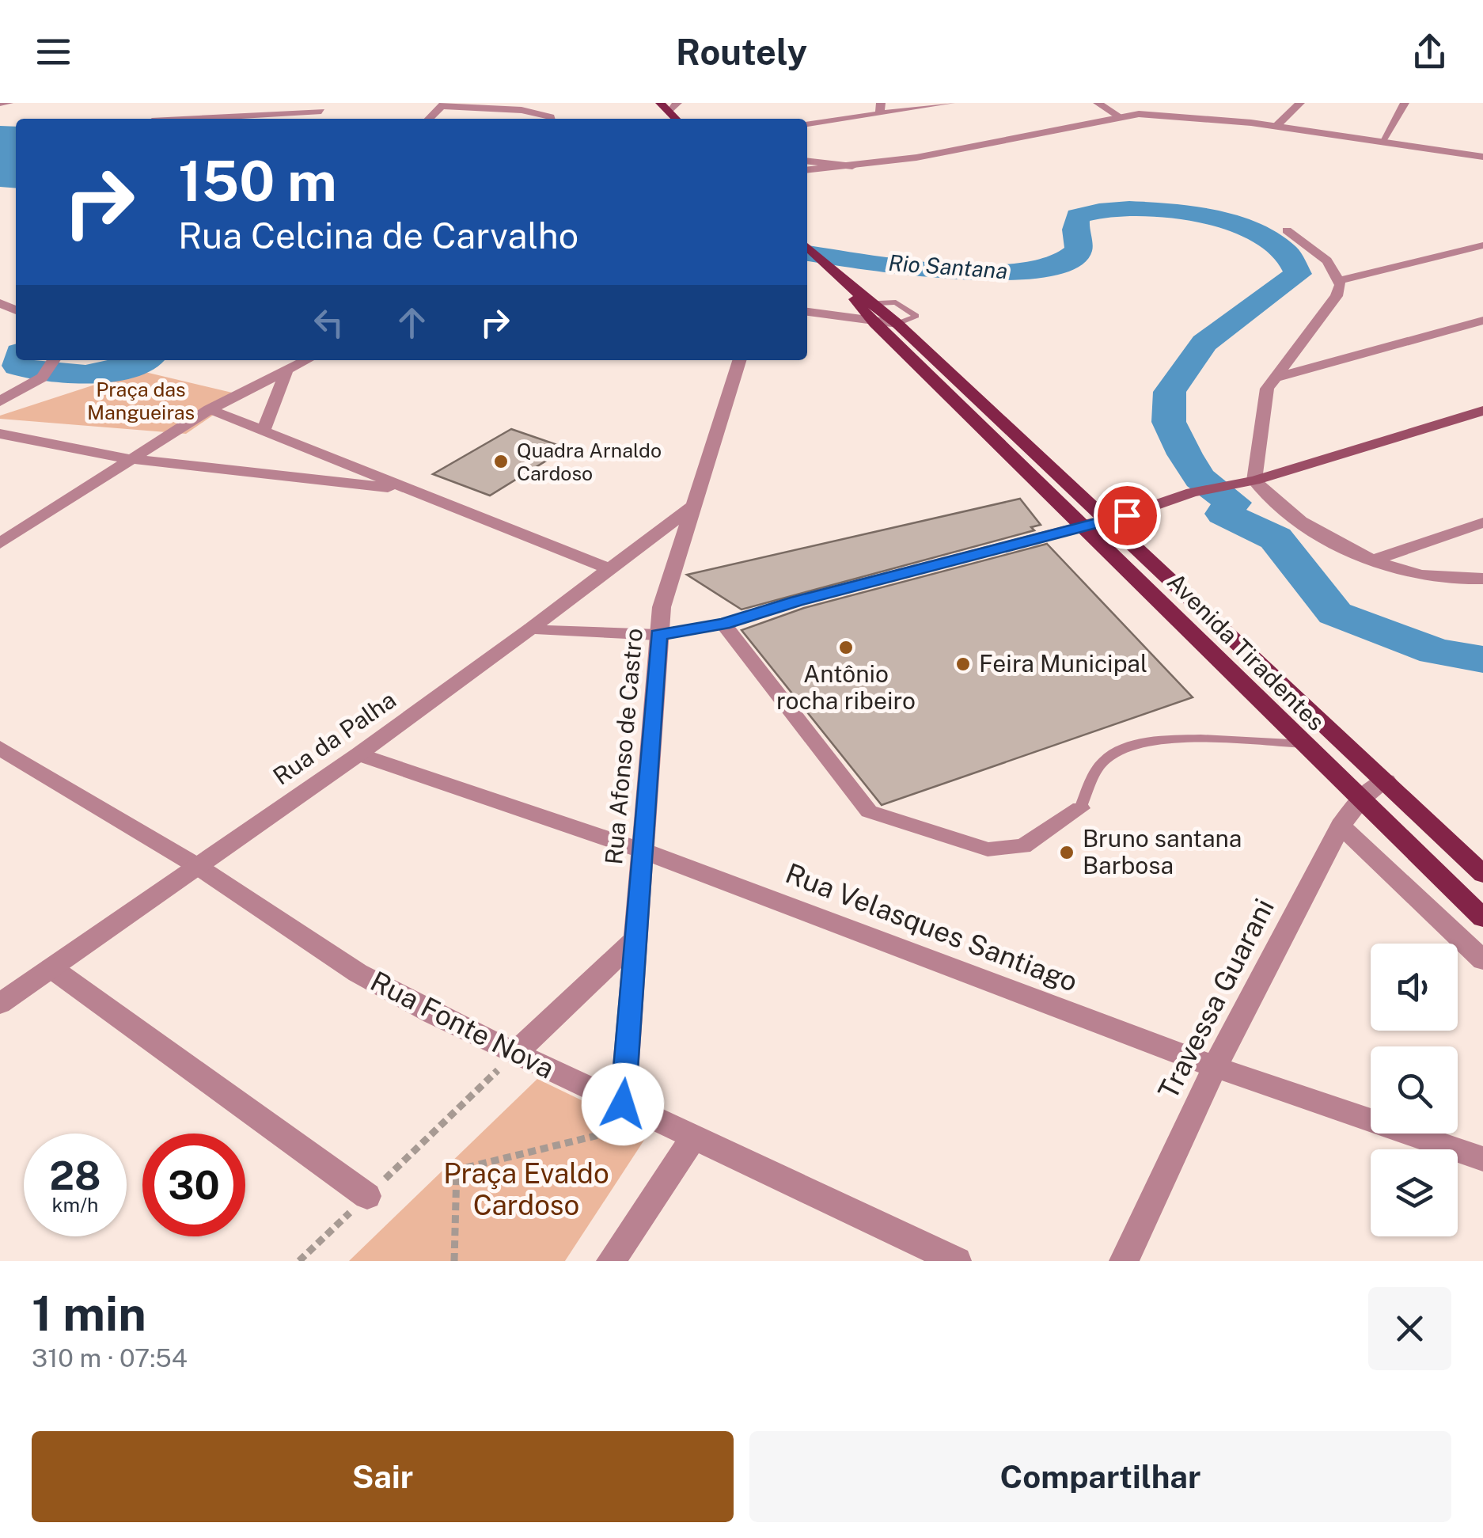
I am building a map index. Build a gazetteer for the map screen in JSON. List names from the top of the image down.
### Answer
{
  "streets": {
    "main road": ["Avenida Tiradentes"],
    "street": [
      "Rua da Palha",
      "Rua Afonso de Castro",
      "Rua Velasques Santiago",
      "Travessa Guarani",
      "Rua Fonte Nova"
    ]
  },
  "crossings": [
    ["Avenida Tiradentes", "Travessa Guarani"],
    ["Rua da Palha", "Rua Afonso de Castro"],
    ["Rua da Palha", "Rua Velasques Santiago"],
    ["Rua da Palha", "Rua Fonte Nova"],
    ["Rua Afonso de Castro", "Rua Velasques Santiago"],
    ["Rua Afonso de Castro", "Rua Fonte Nova"],
    ["Rua Velasques Santiago", "Travessa Guarani"]
  ],
  "water": ["Rio Santana"],
  "parks": ["Praça das Mangueiras", "Praça Evaldo Cardoso"],
  "places": [
    "Quadra Arnaldo Cardoso",
    "Antônio rocha ribeiro",
    "Feira Municipal",
    "Bruno santana Barbosa"
  ],
  "page": {
    "header": "Routely",
    "turn": ["150 m", "Rua Celcina de Carvalho"],
    "speed": "28 km/h",
    "limit": "30",
    "heading": ["1 min", "310 m · 07:54"],
    "buttons": ["Sair", "Compartilhar"]
  }
}
